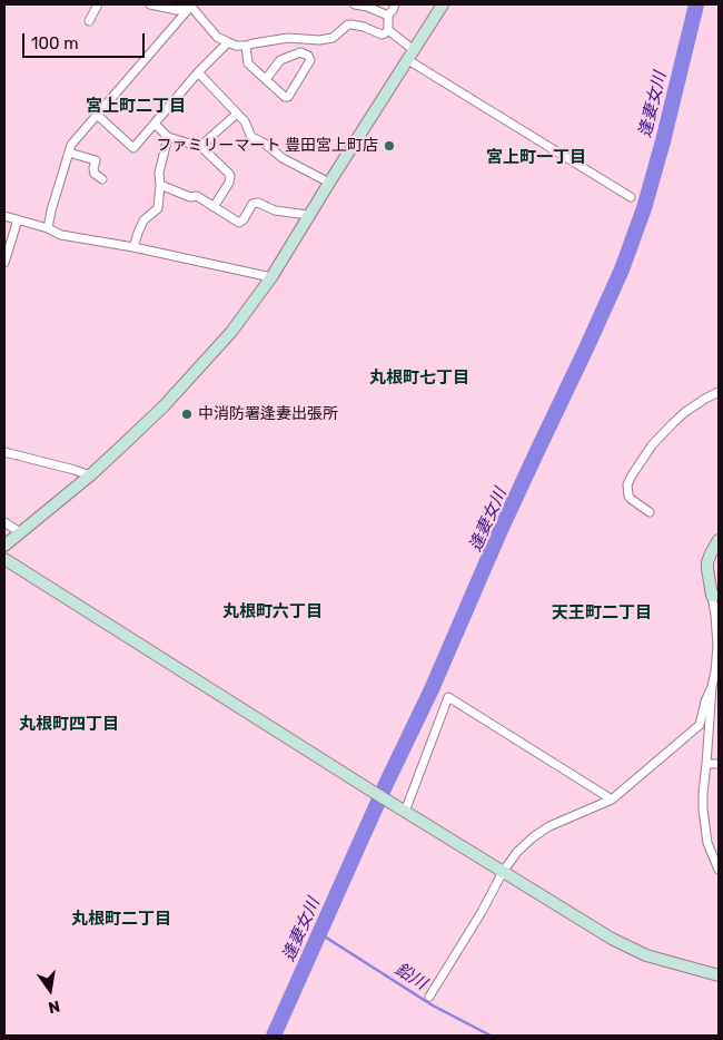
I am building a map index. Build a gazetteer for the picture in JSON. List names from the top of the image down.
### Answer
{
  "districts": [
    "宮上町二丁目",
    "宮上町一丁目",
    "丸根町七丁目",
    "丸根町六丁目",
    "天王町二丁目",
    "丸根町四丁目",
    "丸根町二丁目"
  ],
  "water": ["逢妻女川", "鉛川"],
  "places": ["ファミリーマート 豊田宮上町店", "中消防署逢妻出張所"],
  "scale_bar": "100 m",
  "north": "bottom"
}
